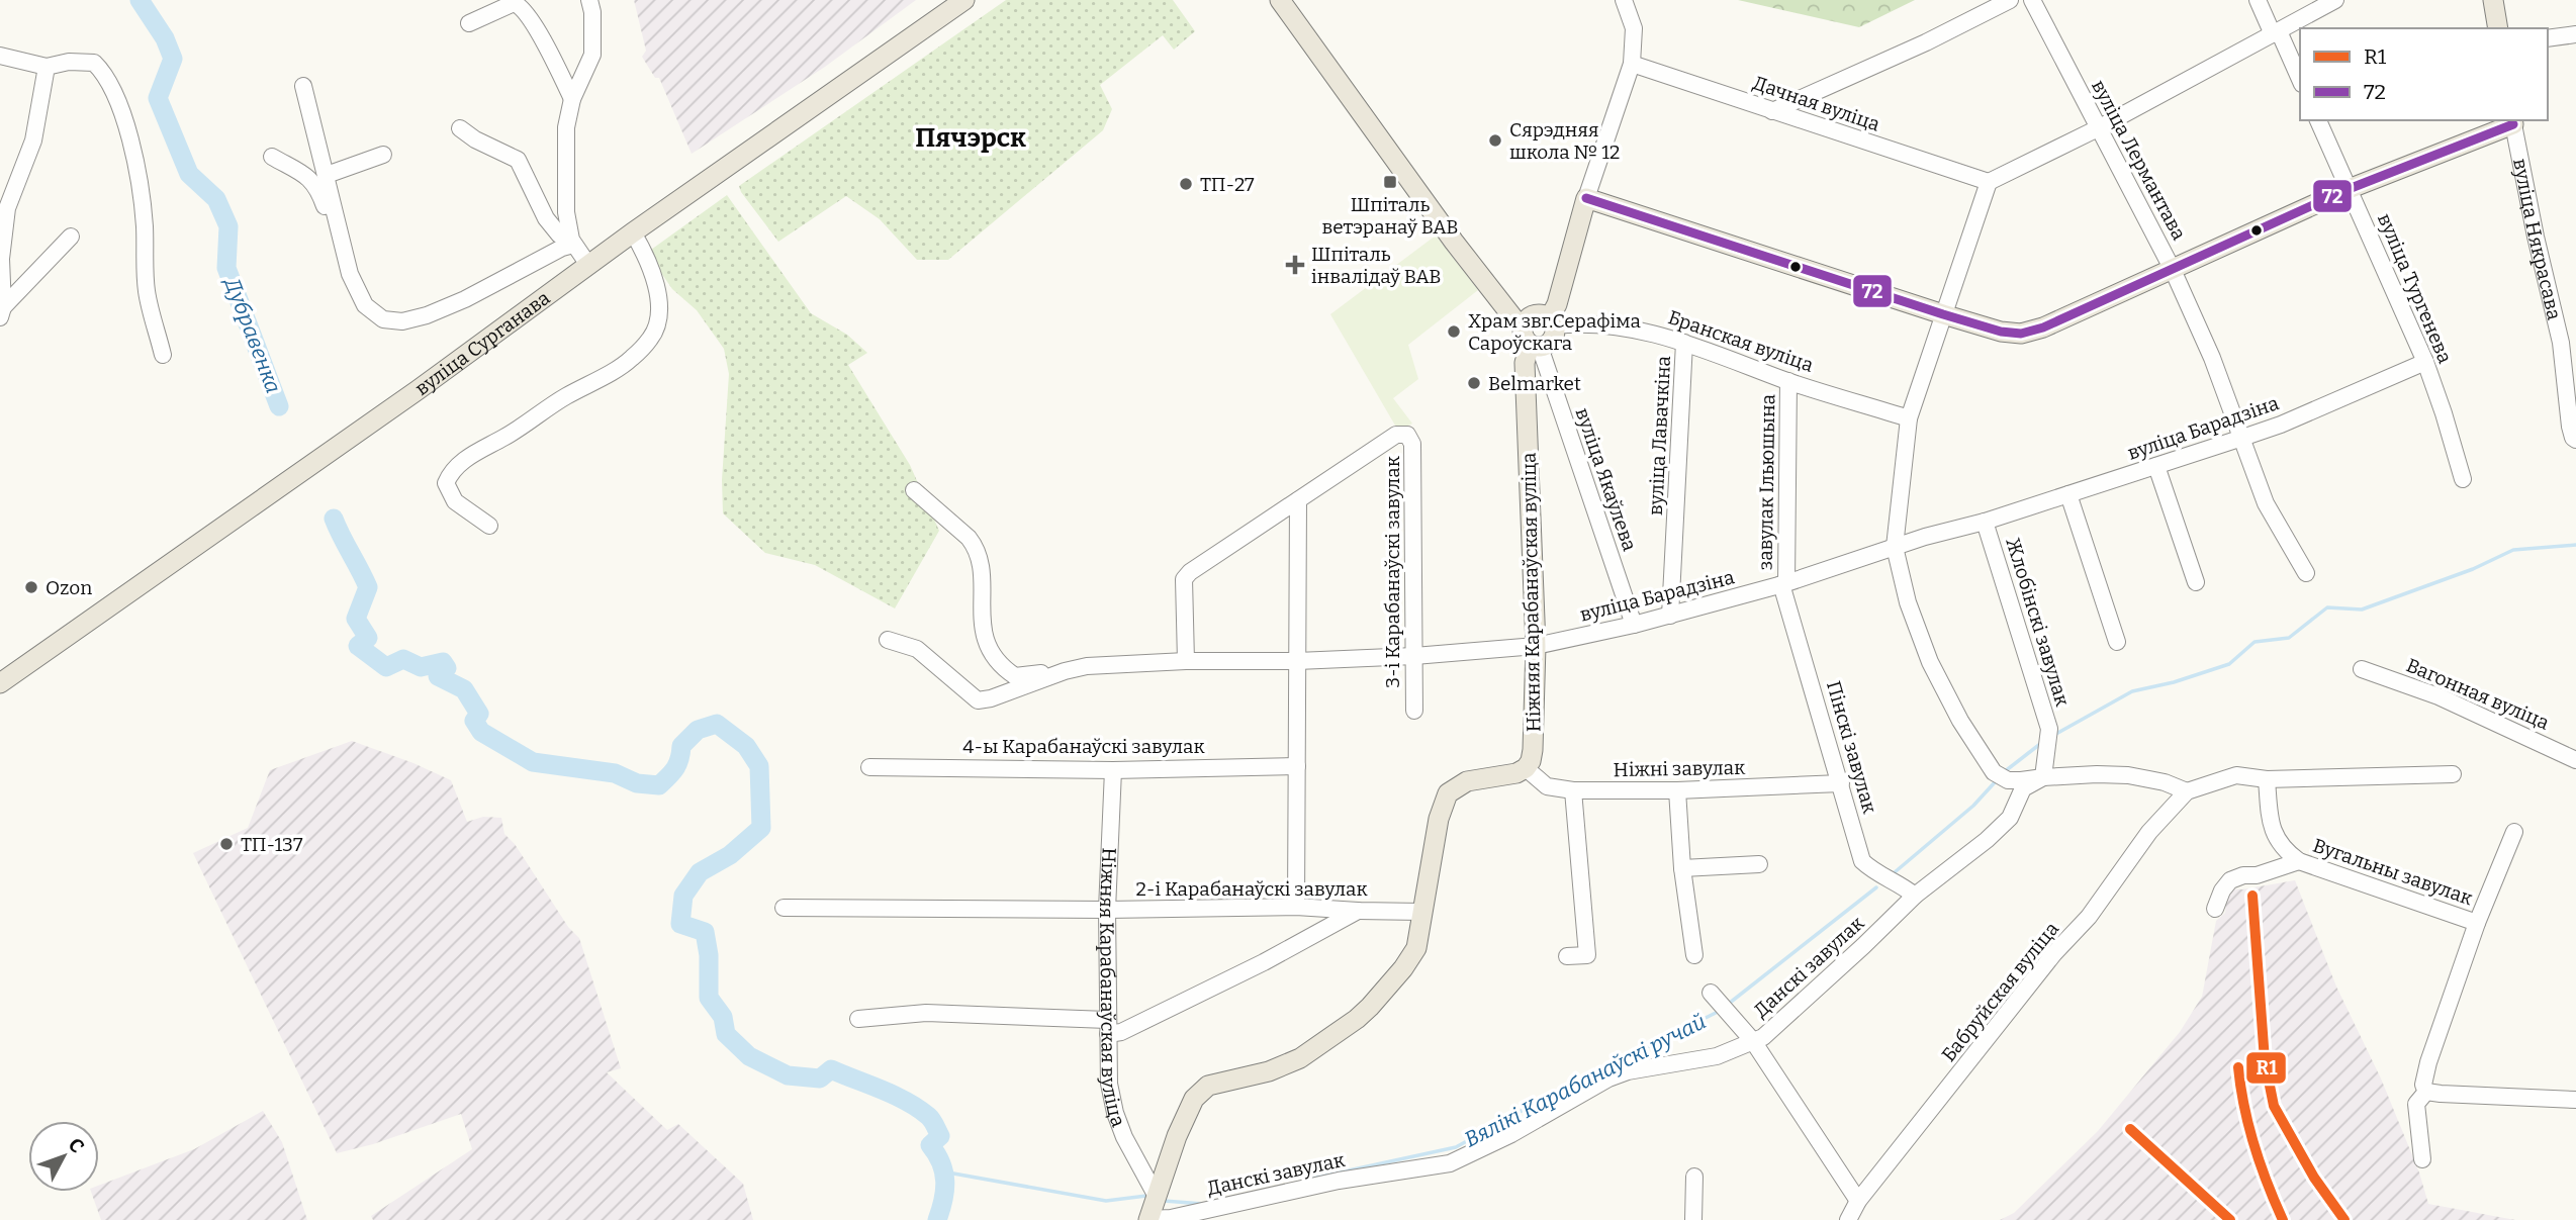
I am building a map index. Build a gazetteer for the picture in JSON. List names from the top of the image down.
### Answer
{
  "streets": {
    "main road": ["вуліца Сурганава", "Ніжняя Карабанаўская вуліца"],
    "street": [
      "Дачная вуліца",
      "вуліца Лермантава",
      "вуліца Някрасава",
      "вуліца Тургенева",
      "Бранская вуліца",
      "вуліца Барадзіна",
      "вуліца Лавачкіна",
      "вуліца Якаўлева",
      "завулак Ільюшына",
      "3-і Карабанаўскі завулак",
      "Жлобінскі завулак",
      "Вагонная вуліца",
      "4-ы Карабанаўскі завулак",
      "Пінскі завулак",
      "Ніжні завулак",
      "Вугальны завулак",
      "2-і Карабанаўскі завулак",
      "Данскі завулак",
      "Бабруйская вуліца"
    ]
  },
  "crossings": [
    ["вуліца Лермантава", "вуліца Барадзіна"],
    ["вуліца Тургенева", "вуліца Барадзіна"],
    ["Бранская вуліца", "вуліца Лавачкіна"],
    ["Бранская вуліца", "вуліца Якаўлева"],
    ["Бранская вуліца", "завулак Ільюшына"],
    ["Бранская вуліца", "Ніжняя Карабанаўская вуліца"],
    ["вуліца Барадзіна", "вуліца Лавачкіна"],
    ["вуліца Барадзіна", "вуліца Якаўлева"],
    ["вуліца Барадзіна", "завулак Ільюшына"],
    ["вуліца Барадзіна", "3-і Карабанаўскі завулак"],
    ["вуліца Барадзіна", "Ніжняя Карабанаўская вуліца"],
    ["вуліца Барадзіна", "Жлобінскі завулак"],
    ["вуліца Барадзіна", "Пінскі завулак"],
    ["вуліца Якаўлева", "Ніжняя Карабанаўская вуліца"],
    ["завулак Ільюшына", "Пінскі завулак"],
    ["Ніжняя Карабанаўская вуліца", "4-ы Карабанаўскі завулак"],
    ["Ніжняя Карабанаўская вуліца", "Ніжні завулак"],
    ["Ніжняя Карабанаўская вуліца", "2-і Карабанаўскі завулак"],
    ["Жлобінскі завулак", "Данскі завулак"],
    ["Пінскі завулак", "Ніжні завулак"],
    ["Пінскі завулак", "Данскі завулак"],
    ["Вугальны завулак", "Бабруйская вуліца"]
  ],
  "districts": ["Пячэрск"],
  "water": ["Дубравенка", "Вялікі Карабанаўскі ручай"],
  "places": {
    "other": [
      "Сярэдняя школа № 12",
      "ТП-27",
      "Храм звг.Серафіма Сароўскага",
      "Belmarket",
      "Ozon",
      "ТП-137"
    ],
    "transit": ["Шпіталь ветэранаў ВАВ"],
    "health": ["Шпіталь інвалідаў ВАВ"]
  },
  "lines": ["transit line 72", "transit line R1"],
  "legend": ["R1", "72"],
  "north": "top right"
}
